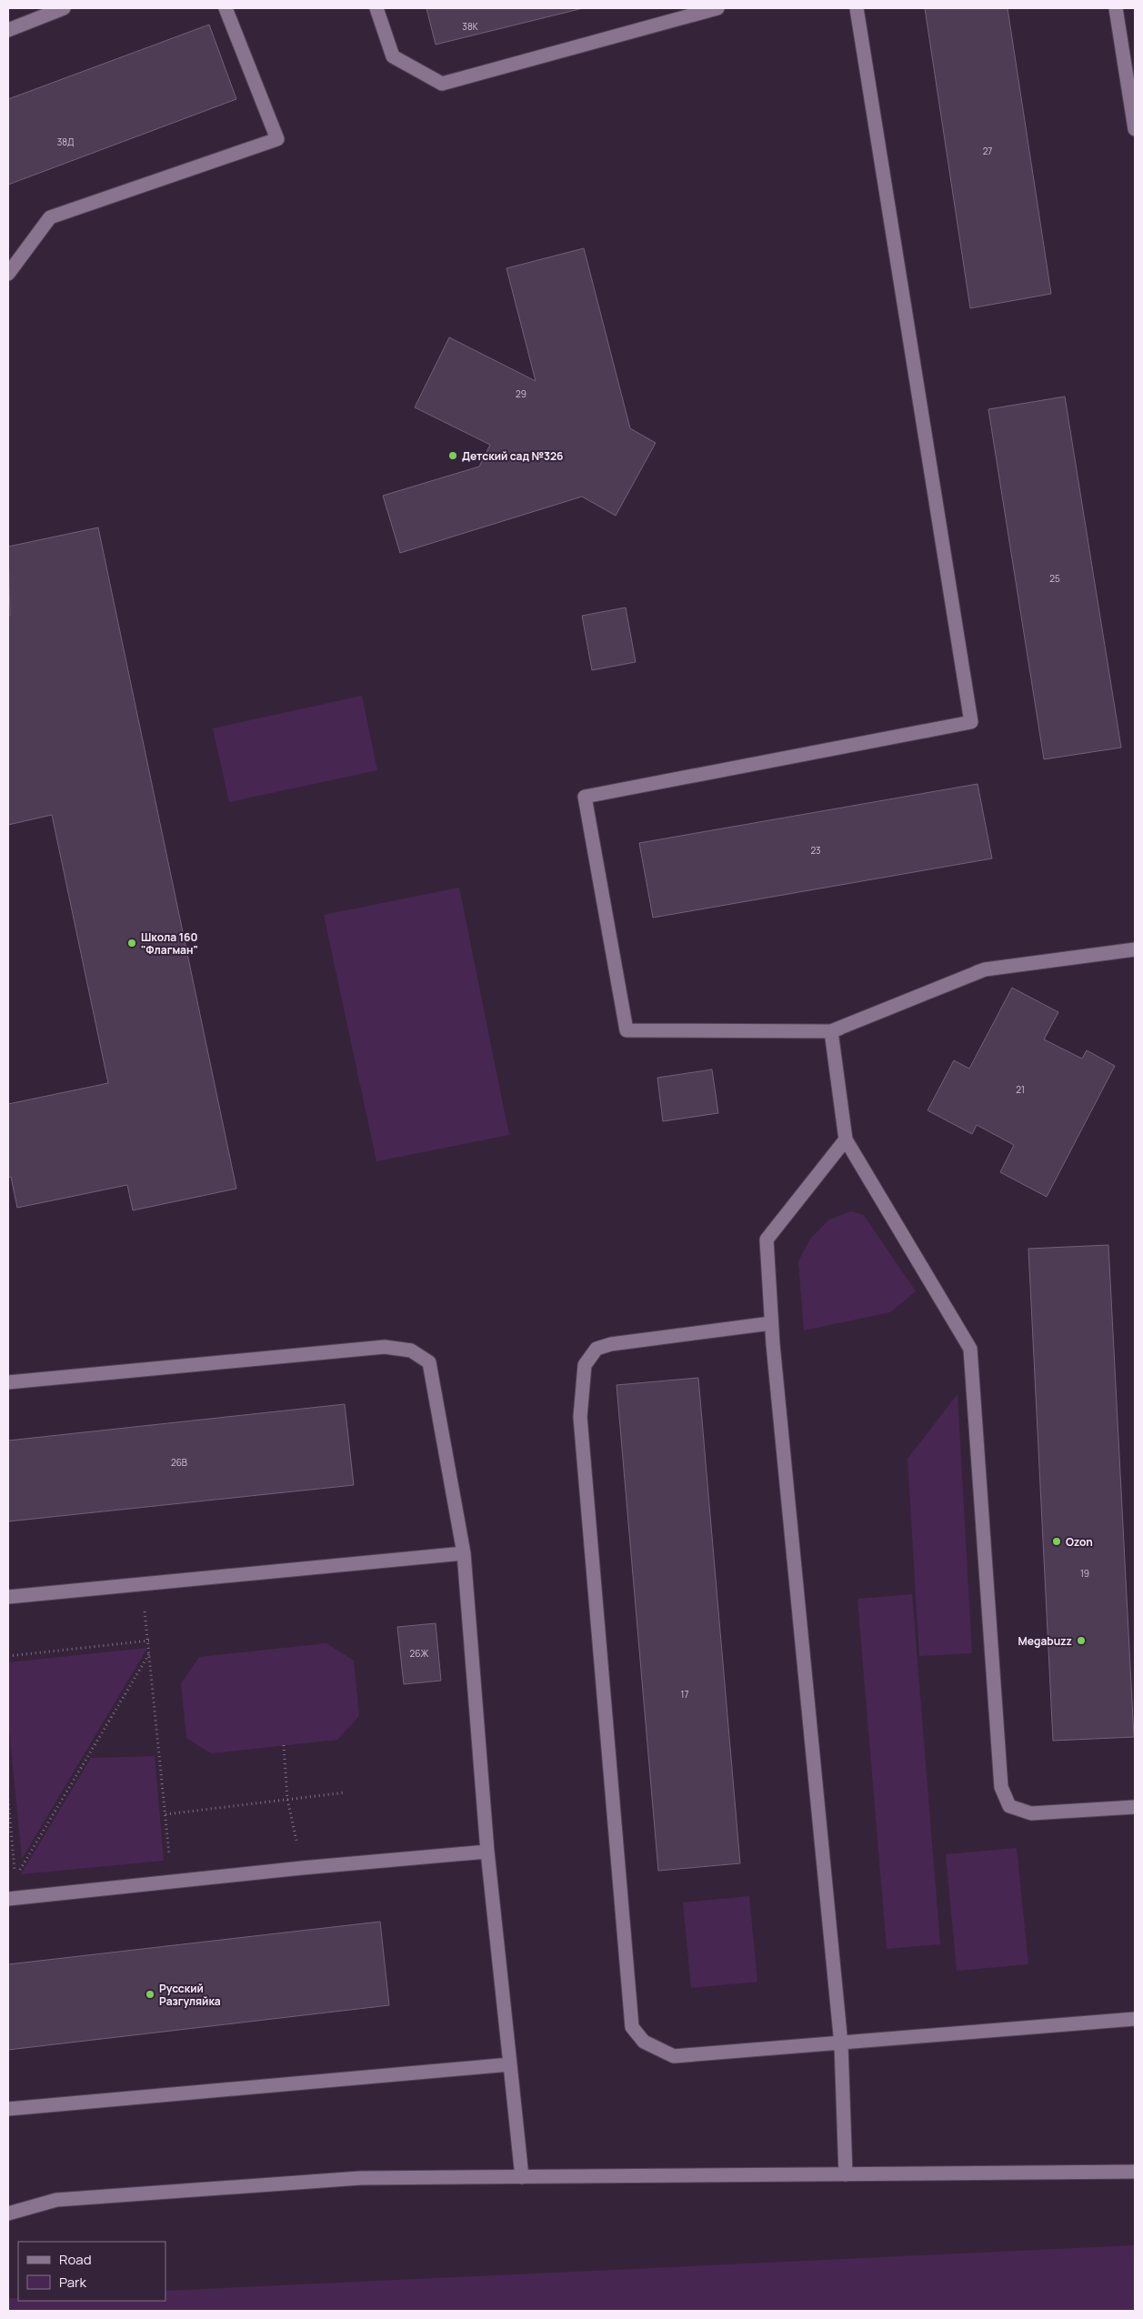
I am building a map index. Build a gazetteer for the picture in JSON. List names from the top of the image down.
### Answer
{
  "places": [
    "Детский сад №326",
    "Школа 160 \"Флагман\"",
    "Ozon",
    "Megabuzz",
    "Русский Разгуляйка"
  ],
  "house_numbers": [
    "38К",
    "38Д",
    "27",
    "29",
    "25",
    "23",
    "21",
    "26В",
    "19",
    "26Ж",
    "17"
  ],
  "legend": ["Road", "Park"]
}
